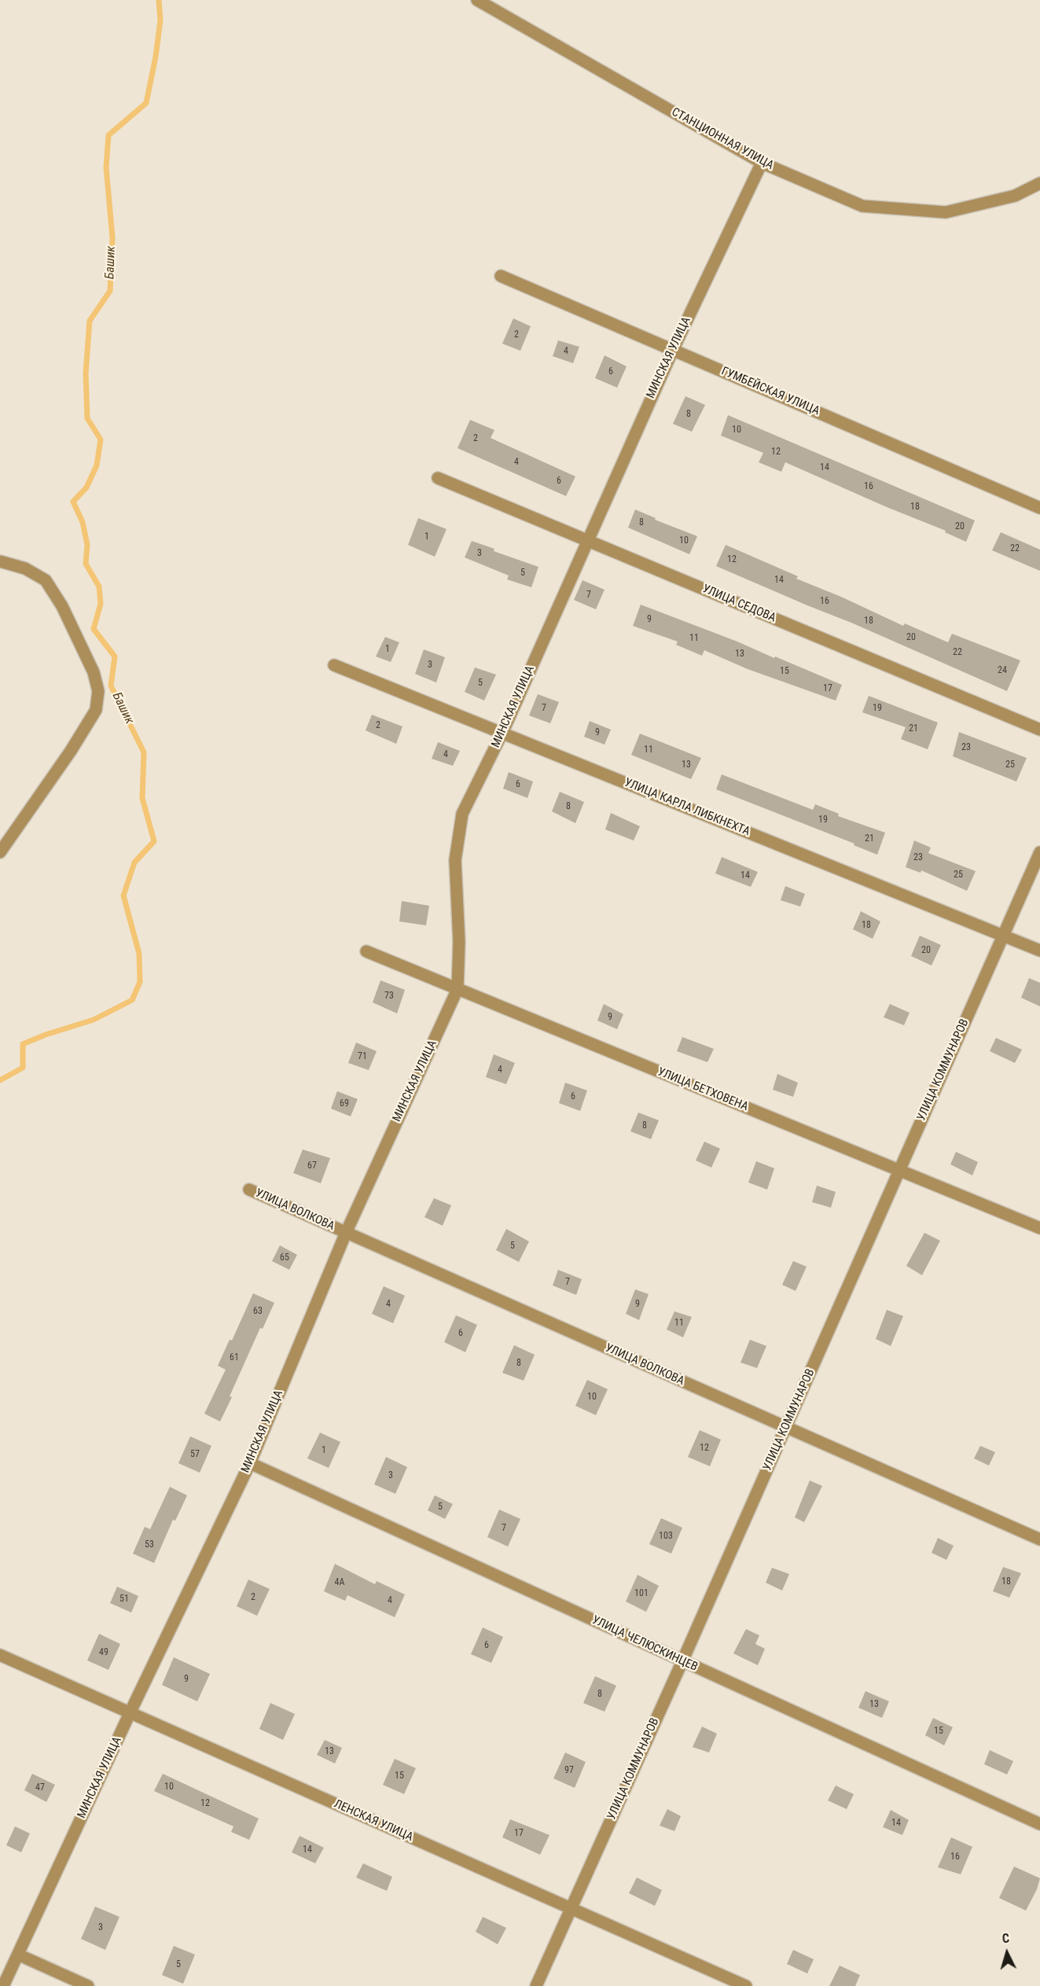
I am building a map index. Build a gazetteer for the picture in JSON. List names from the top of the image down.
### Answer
{
  "streets": {
    "street": [
      "СТАНЦИОННАЯ УЛИЦА",
      "МИНСКАЯ УЛИЦА",
      "ГУМБЕЙСКАЯ УЛИЦА",
      "УЛИЦА СЕДОВА",
      "УЛИЦА КАРЛА ЛИБКНЕХТА",
      "УЛИЦА КОММУНАРОВ",
      "УЛИЦА БЕТХОВЕНА",
      "УЛИЦА ВОЛКОВА",
      "УЛИЦА ЧЕЛЮСКИНЦЕВ",
      "ЛЕНСКАЯ УЛИЦА"
    ]
  },
  "crossings": [
    ["СТАНЦИОННАЯ УЛИЦА", "МИНСКАЯ УЛИЦА"],
    ["МИНСКАЯ УЛИЦА", "ГУМБЕЙСКАЯ УЛИЦА"],
    ["МИНСКАЯ УЛИЦА", "УЛИЦА СЕДОВА"],
    ["МИНСКАЯ УЛИЦА", "УЛИЦА КАРЛА ЛИБКНЕХТА"],
    ["МИНСКАЯ УЛИЦА", "УЛИЦА БЕТХОВЕНА"],
    ["МИНСКАЯ УЛИЦА", "УЛИЦА ВОЛКОВА"],
    ["МИНСКАЯ УЛИЦА", "УЛИЦА ЧЕЛЮСКИНЦЕВ"],
    ["МИНСКАЯ УЛИЦА", "ЛЕНСКАЯ УЛИЦА"],
    ["УЛИЦА КАРЛА ЛИБКНЕХТА", "УЛИЦА КОММУНАРОВ"],
    ["УЛИЦА КОММУНАРОВ", "УЛИЦА БЕТХОВЕНА"],
    ["УЛИЦА КОММУНАРОВ", "УЛИЦА ВОЛКОВА"],
    ["УЛИЦА КОММУНАРОВ", "УЛИЦА ЧЕЛЮСКИНЦЕВ"],
    ["УЛИЦА КОММУНАРОВ", "ЛЕНСКАЯ УЛИЦА"]
  ],
  "water": ["Башик"],
  "house_numbers": [
    "2",
    "4",
    "6",
    "8",
    "10",
    "2",
    "12",
    "4",
    "14",
    "6",
    "16",
    "18",
    "8",
    "20",
    "1",
    "10",
    "22",
    "3",
    "12",
    "5",
    "14",
    "7",
    "16",
    "9",
    "18",
    "20",
    "11",
    "1",
    "22",
    "13",
    "3",
    "24",
    "15",
    "5",
    "17",
    "7",
    "19",
    "2",
    "21",
    "9",
    "23",
    "11",
    "4",
    "13",
    "25",
    "6",
    "8",
    "19",
    "21",
    "23",
    "25",
    "14",
    "18",
    "20",
    "73",
    "9",
    "71",
    "4",
    "6",
    "69",
    "8",
    "67",
    "5",
    "65",
    "7",
    "4",
    "9",
    "63",
    "11",
    "6",
    "61",
    "8",
    "10",
    "12",
    "1",
    "57",
    "3",
    "5",
    "7",
    "103",
    "53",
    "18",
    "4А",
    "101",
    "2",
    "51",
    "4",
    "6",
    "49",
    "9",
    "8",
    "13",
    "15",
    "13",
    "97",
    "15",
    "10",
    "47",
    "12",
    "14",
    "17",
    "14",
    "16",
    "3",
    "5"
  ],
  "north": "top"
}
